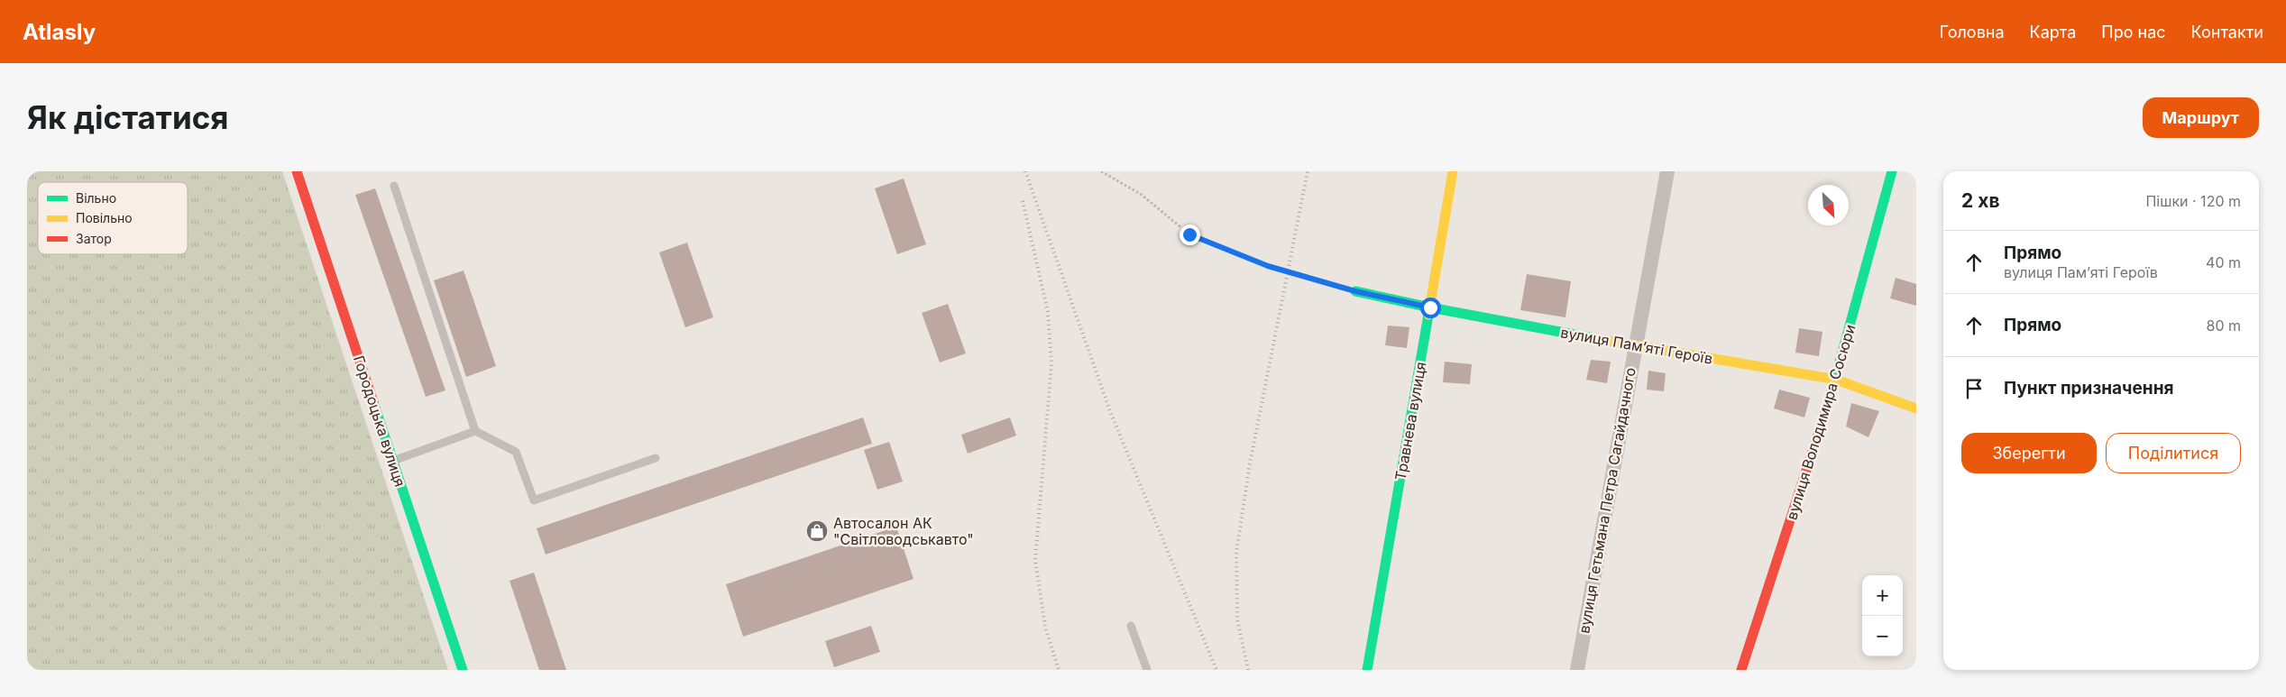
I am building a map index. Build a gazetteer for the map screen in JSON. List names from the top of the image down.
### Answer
{
  "streets": {
    "street": [
      "вулиця Памʼяті Героїв",
      "Городоцька вулиця",
      "Травнева вулиця",
      "вулиця Володимира Сосюри",
      "вулиця Гетьмана Петра Сагайдачного"
    ]
  },
  "crossings": [
    ["вулиця Памʼяті Героїв", "Травнева вулиця"],
    ["вулиця Памʼяті Героїв", "вулиця Володимира Сосюри"],
    ["вулиця Памʼяті Героїв", "вулиця Гетьмана Петра Сагайдачного"]
  ],
  "places": {
    "shop": ["Автосалон АК \"Світловодськавто\""]
  },
  "legend": ["Вільно", "Повільно", "Затор"],
  "north": "bottom right",
  "page": {
    "header": "Atlasly",
    "nav": [
      "Головна",
      "Карта",
      "Про нас",
      "Контакти"
    ],
    "buttons": [
      "Маршрут",
      ["Зберегти", "Поділитися"]
    ],
    "title": "Як дістатися",
    "heading": ["2 хв", "Пішки · 120 m"],
    "list": [
      ["Прямо", "вулиця Памʼяті Героїв", "40 m"],
      ["Прямо", "80 m"],
      "Пункт призначення"
    ],
    "map_buttons": ["+", "−"]
  }
}
